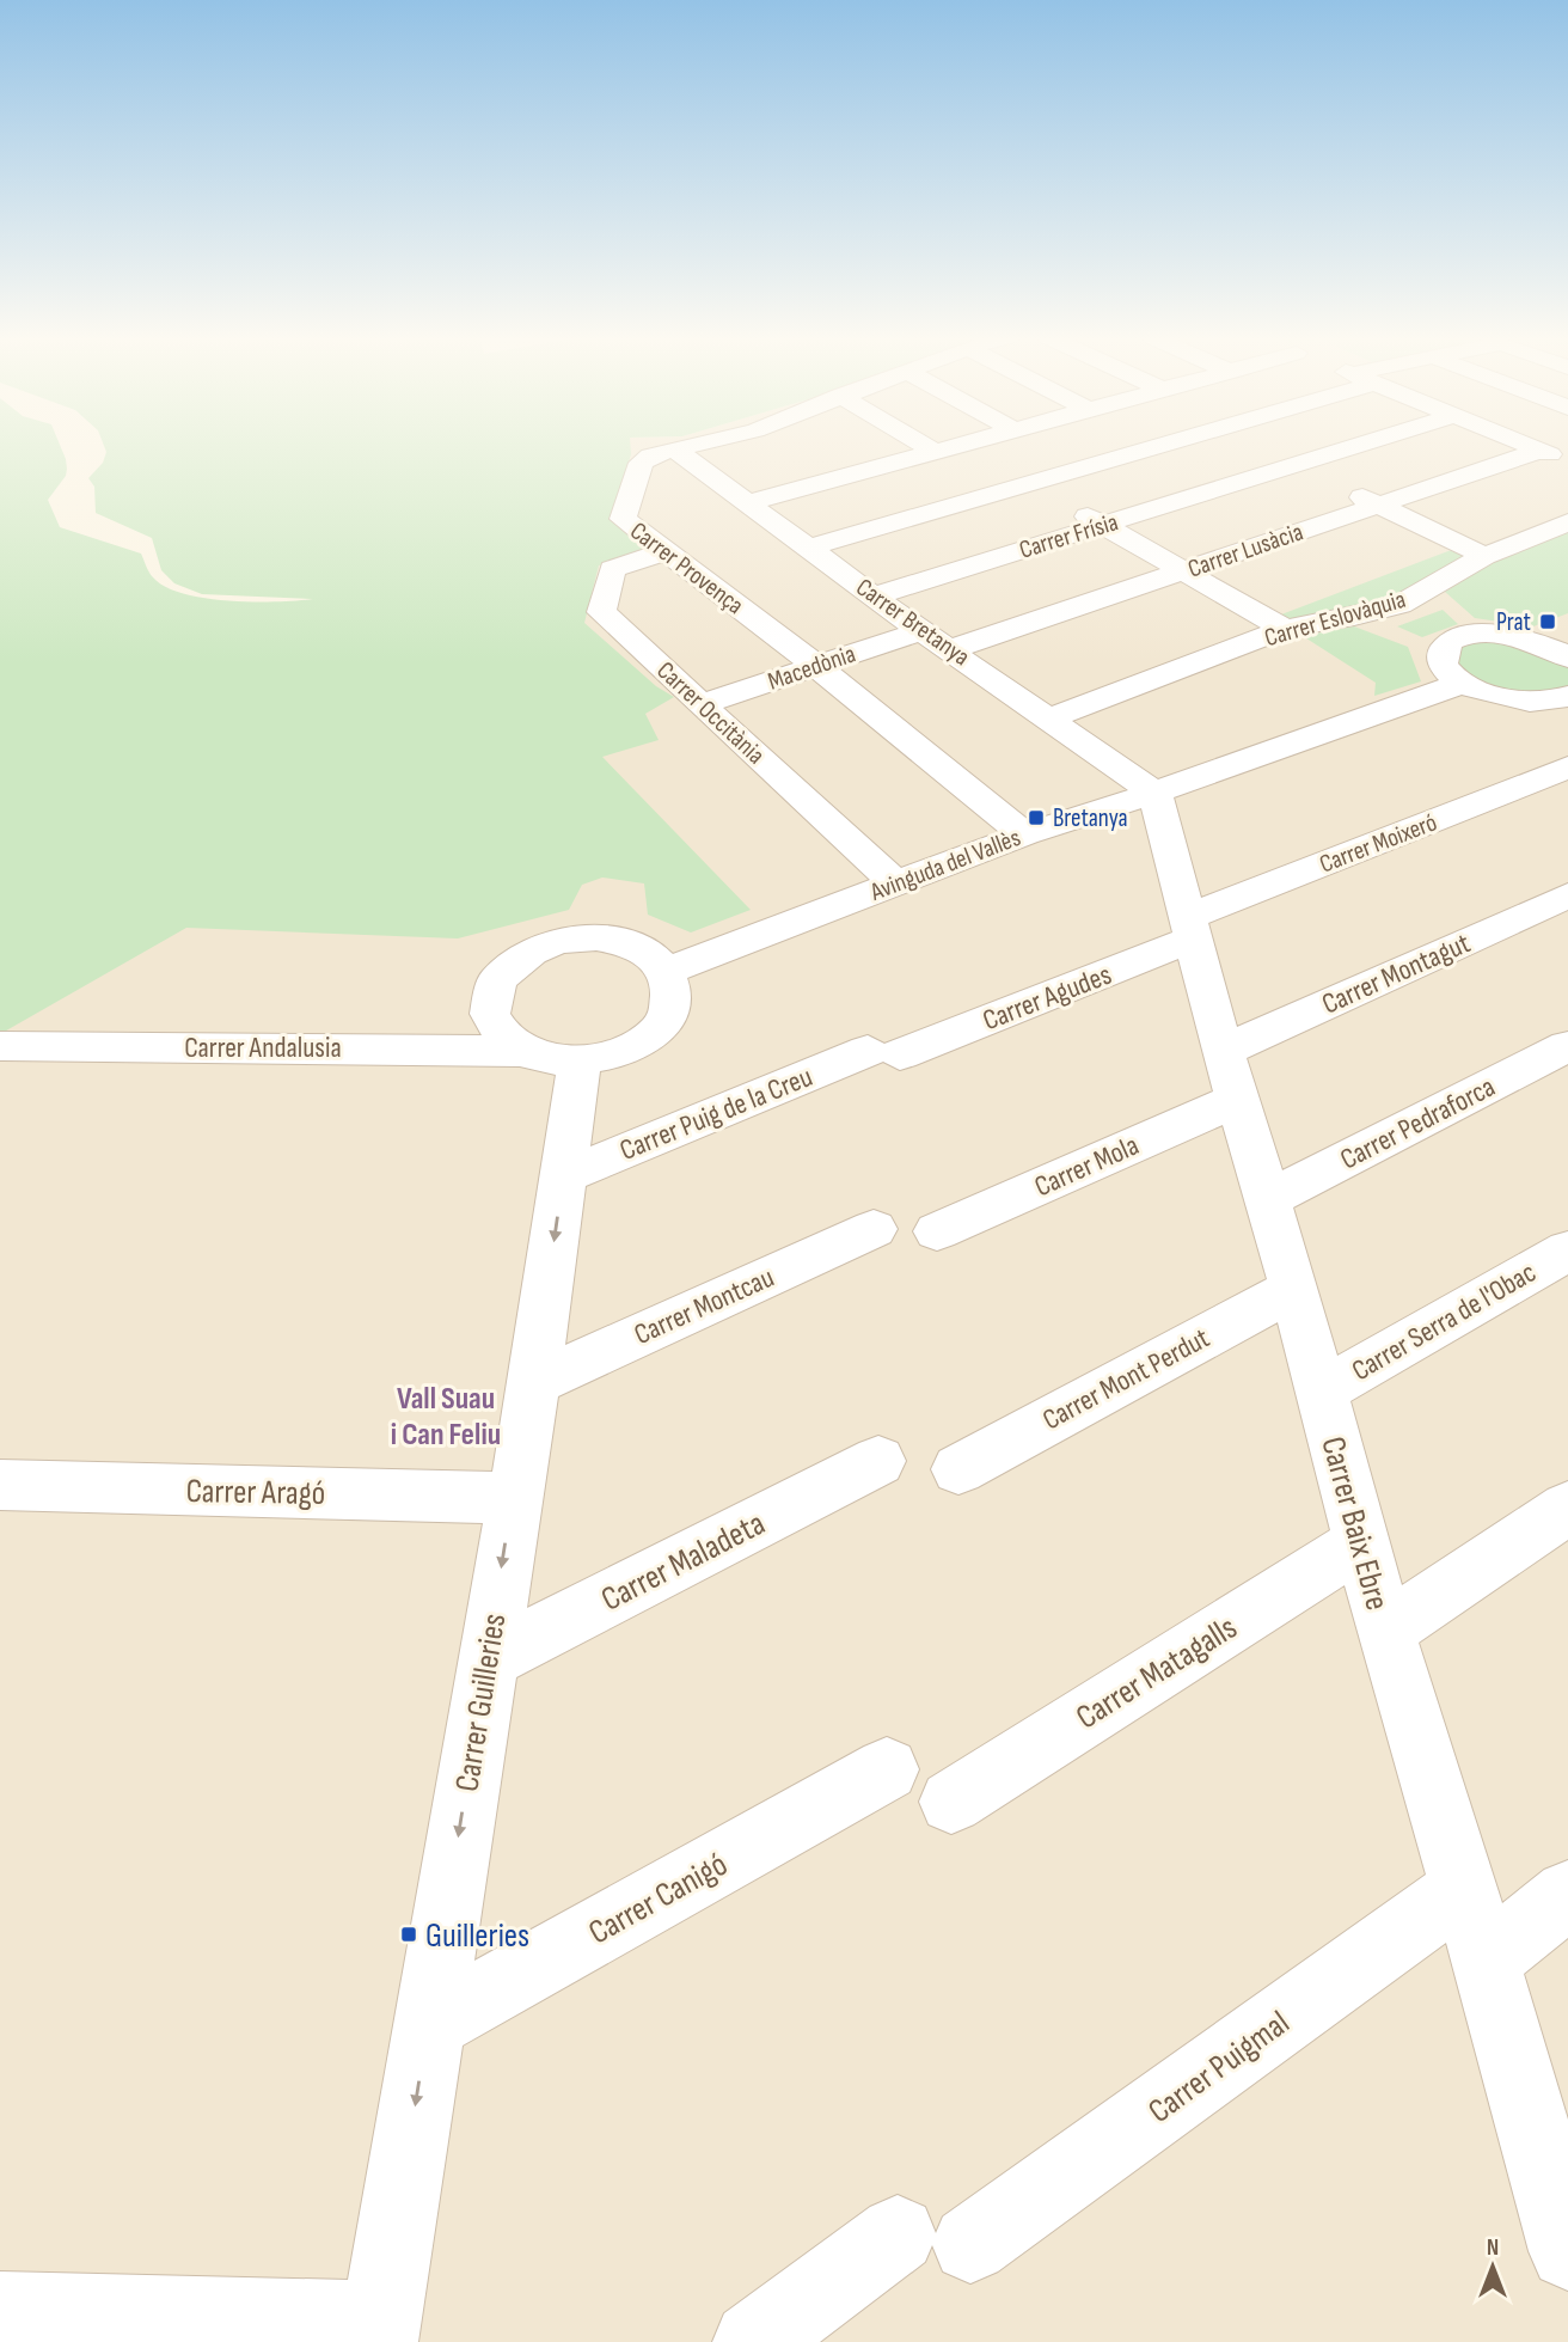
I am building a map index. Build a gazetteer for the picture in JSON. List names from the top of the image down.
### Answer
{
  "streets": {
    "street": [
      "Carrer Frísia",
      "Carrer Lusàcia",
      "Carrer Provença",
      "Carrer Eslovàquia",
      "Carrer Bretanya",
      "Macedònia",
      "Carrer Occitània",
      "Carrer Moixeró",
      "Avinguda del Vallès",
      "Carrer Montagut",
      "Carrer Agudes",
      "Carrer Andalusia",
      "Carrer Puig de la Creu",
      "Carrer Pedraforca",
      "Carrer Mola",
      "Carrer Montcau",
      "Carrer Serra de l'Obac",
      "Carrer Mont Perdut",
      "Carrer Aragó",
      "Carrer Baix Ebre",
      "Carrer Maladeta",
      "Carrer Matagalls",
      "Carrer Guilleries",
      "Carrer Canigó",
      "Carrer Puigmal"
    ]
  },
  "crossings": [
    ["Carrer Frísia", "Carrer Bretanya"],
    ["Carrer Lusàcia", "Carrer Bretanya"],
    ["Carrer Provença", "Carrer Bretanya"],
    ["Carrer Provença", "Macedònia"],
    ["Carrer Provença", "Carrer Occitània"],
    ["Carrer Provença", "Avinguda del Vallès"],
    ["Carrer Eslovàquia", "Carrer Bretanya"],
    ["Carrer Bretanya", "Macedònia"],
    ["Carrer Bretanya", "Avinguda del Vallès"],
    ["Carrer Bretanya", "Carrer Baix Ebre"],
    ["Macedònia", "Carrer Occitània"],
    ["Carrer Occitània", "Avinguda del Vallès"],
    ["Carrer Moixeró", "Carrer Agudes"],
    ["Carrer Moixeró", "Carrer Baix Ebre"],
    ["Avinguda del Vallès", "Carrer Andalusia"],
    ["Avinguda del Vallès", "Carrer Baix Ebre"],
    ["Avinguda del Vallès", "Carrer Guilleries"],
    ["Carrer Montagut", "Carrer Mola"],
    ["Carrer Montagut", "Carrer Baix Ebre"],
    ["Carrer Agudes", "Carrer Puig de la Creu"],
    ["Carrer Agudes", "Carrer Baix Ebre"],
    ["Carrer Andalusia", "Carrer Guilleries"],
    ["Carrer Puig de la Creu", "Carrer Guilleries"],
    ["Carrer Pedraforca", "Carrer Baix Ebre"],
    ["Carrer Mola", "Carrer Baix Ebre"],
    ["Carrer Montcau", "Carrer Guilleries"],
    ["Carrer Serra de l'Obac", "Carrer Baix Ebre"],
    ["Carrer Mont Perdut", "Carrer Baix Ebre"],
    ["Carrer Aragó", "Carrer Guilleries"],
    ["Carrer Baix Ebre", "Carrer Matagalls"],
    ["Carrer Baix Ebre", "Carrer Puigmal"],
    ["Carrer Maladeta", "Carrer Guilleries"],
    ["Carrer Guilleries", "Carrer Canigó"]
  ],
  "one_way": ["Carrer Guilleries"],
  "districts": ["Vall Suau i Can Feliu"],
  "places": {
    "transit": ["Prat", "Bretanya", "Guilleries"]
  },
  "north": "top"
}
